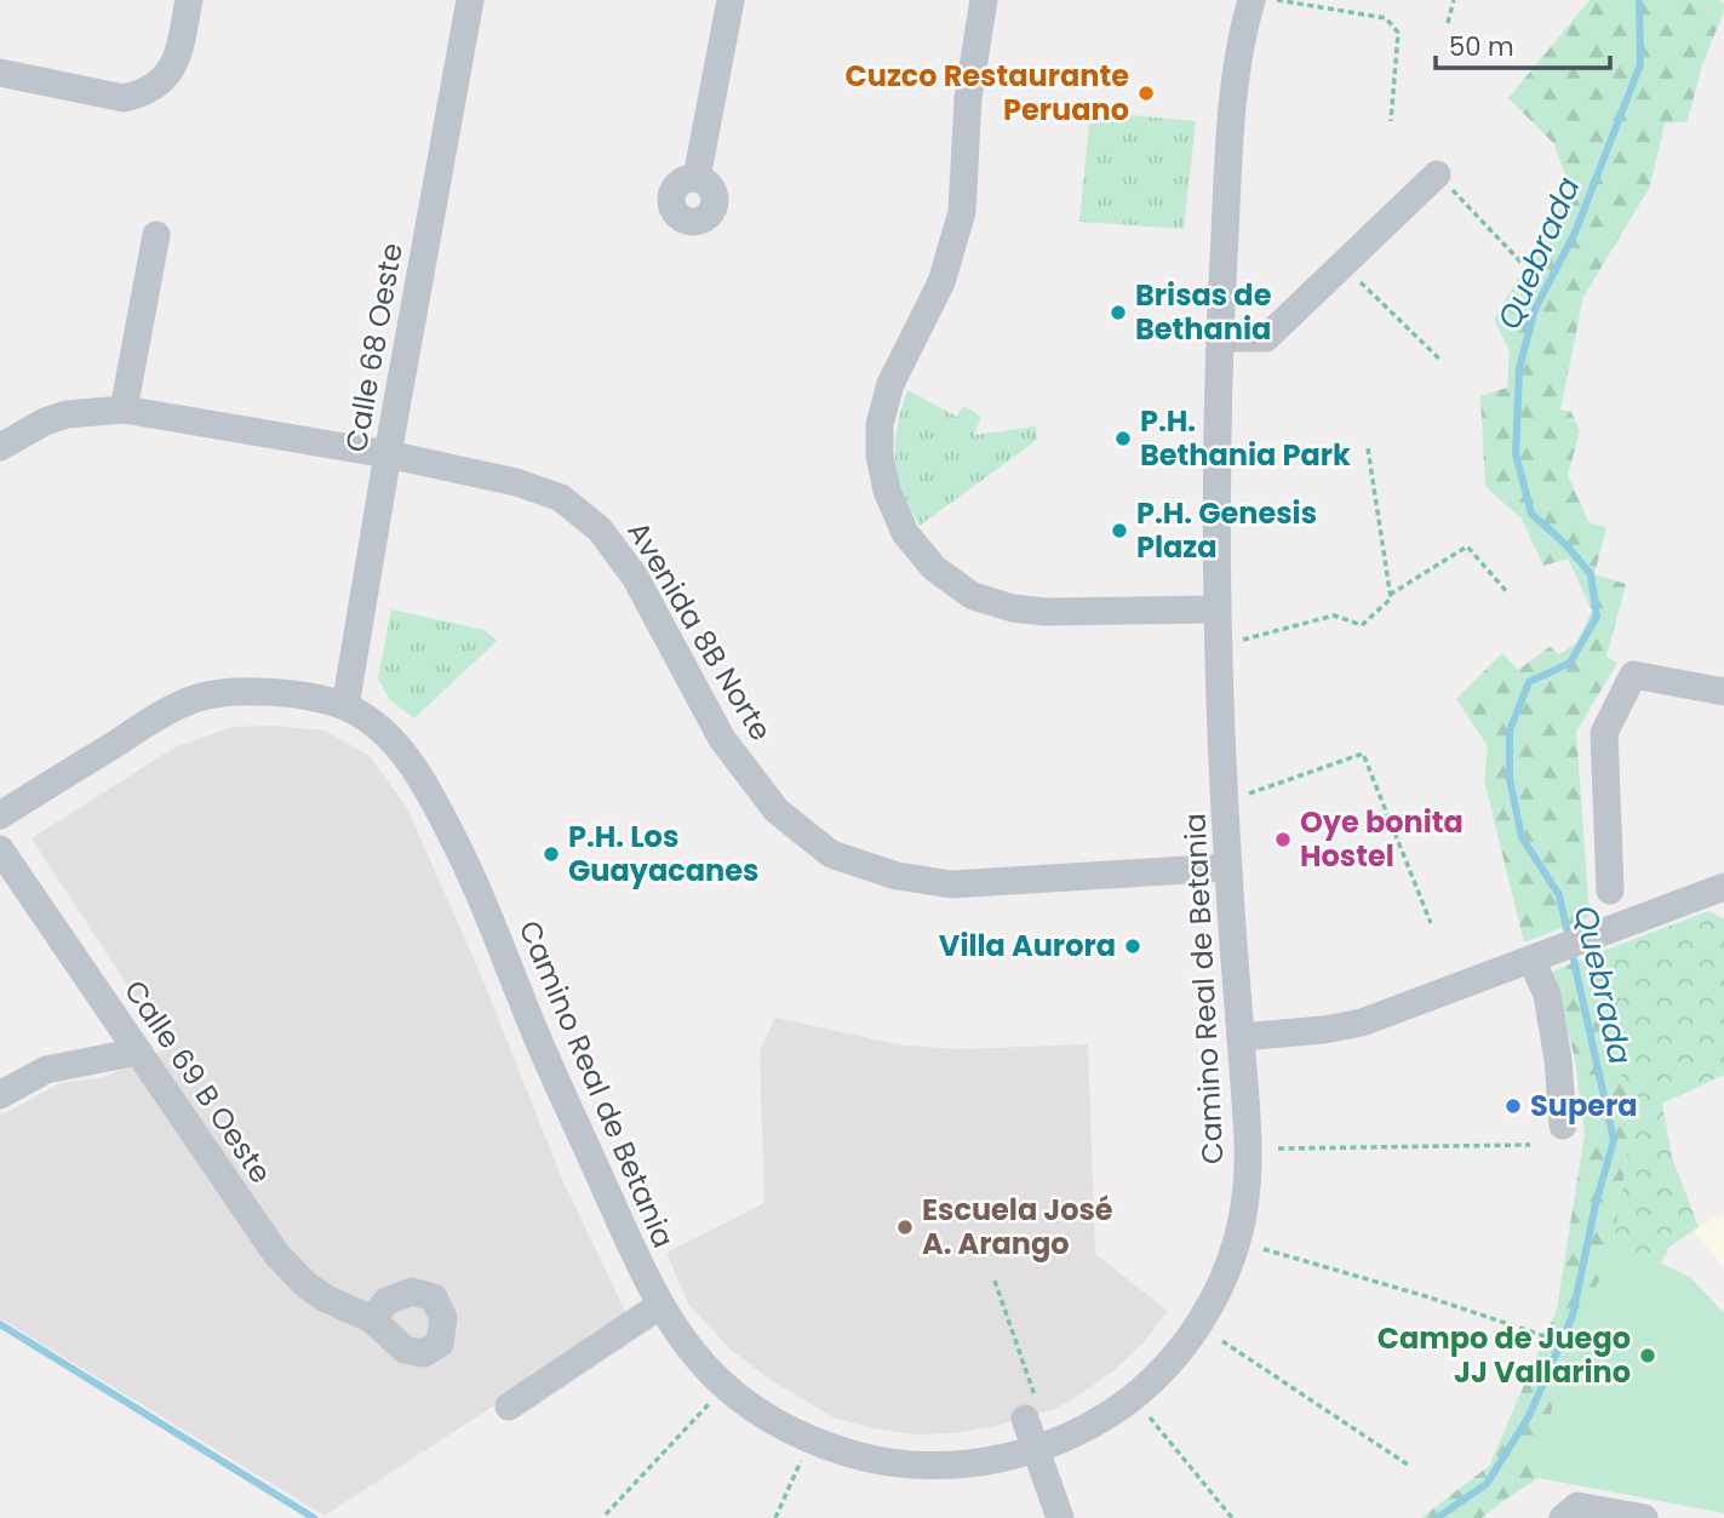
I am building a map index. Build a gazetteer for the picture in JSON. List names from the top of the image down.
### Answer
{
  "streets": {
    "street": [
      "Calle 68 Oeste",
      "Avenida 8B Norte",
      "Camino Real de Betania",
      "Calle 69 B Oeste"
    ]
  },
  "crossings": [
    ["Calle 68 Oeste", "Avenida 8B Norte"],
    ["Calle 68 Oeste", "Camino Real de Betania"],
    ["Avenida 8B Norte", "Camino Real de Betania"]
  ],
  "water": ["Quebrada"],
  "places": [
    "Cuzco Restaurante Peruano",
    "Brisas de Bethania",
    "P.H. Bethania Park",
    "P.H. Genesis Plaza",
    "Oye bonita Hostel",
    "P.H. Los Guayacanes",
    "Villa Aurora",
    "Supera",
    "Escuela José A. Arango",
    "Campo de Juego JJ Vallarino"
  ],
  "scale_bar": "50 m"
}
